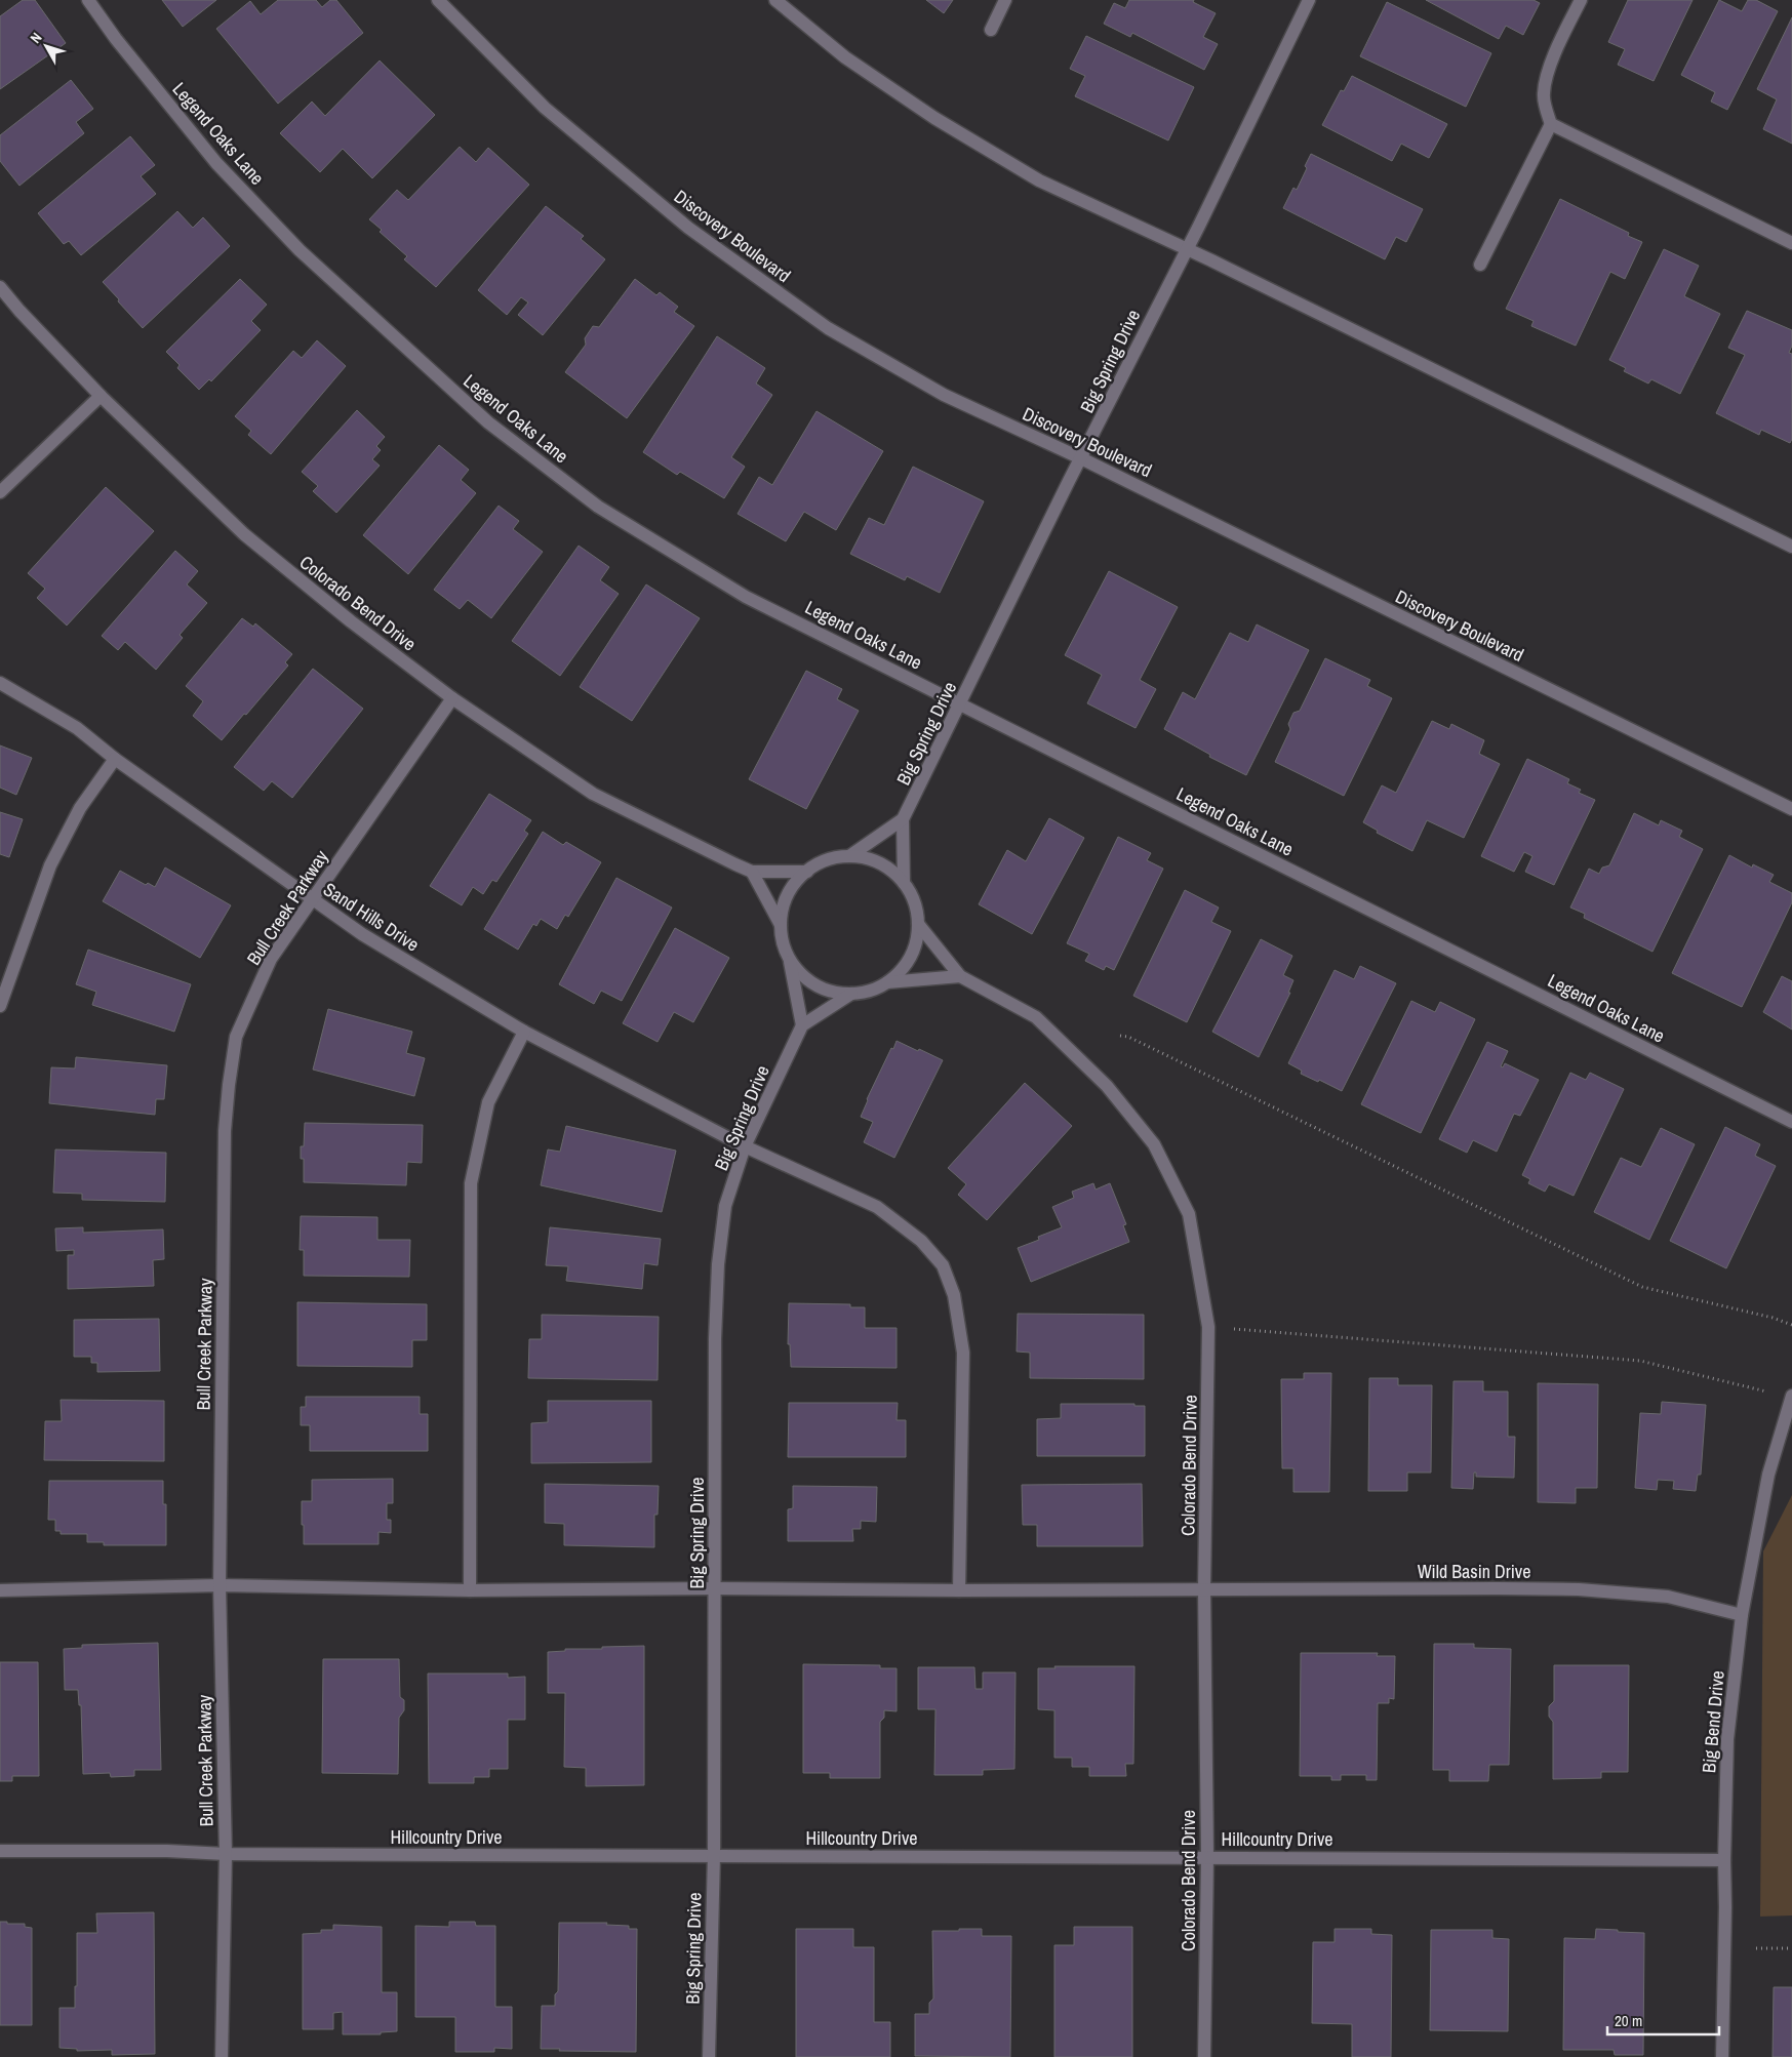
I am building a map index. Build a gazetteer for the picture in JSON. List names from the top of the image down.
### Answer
{
  "streets": {
    "street": [
      "Legend Oaks Lane",
      "Discovery Boulevard",
      "Big Spring Drive",
      "Colorado Bend Drive",
      "Bull Creek Parkway",
      "Sand Hills Drive",
      "Wild Basin Drive",
      "Big Bend Drive",
      "Hillcountry Drive"
    ]
  },
  "crossings": [
    ["Legend Oaks Lane", "Big Spring Drive"],
    ["Discovery Boulevard", "Big Spring Drive"],
    ["Big Spring Drive", "Colorado Bend Drive"],
    ["Big Spring Drive", "Sand Hills Drive"],
    ["Big Spring Drive", "Wild Basin Drive"],
    ["Big Spring Drive", "Hillcountry Drive"],
    ["Colorado Bend Drive", "Bull Creek Parkway"],
    ["Colorado Bend Drive", "Wild Basin Drive"],
    ["Colorado Bend Drive", "Hillcountry Drive"],
    ["Bull Creek Parkway", "Sand Hills Drive"],
    ["Bull Creek Parkway", "Wild Basin Drive"],
    ["Bull Creek Parkway", "Hillcountry Drive"],
    ["Sand Hills Drive", "Wild Basin Drive"],
    ["Wild Basin Drive", "Big Bend Drive"],
    ["Big Bend Drive", "Hillcountry Drive"]
  ],
  "scale_bar": "20 m",
  "north": "top left"
}
